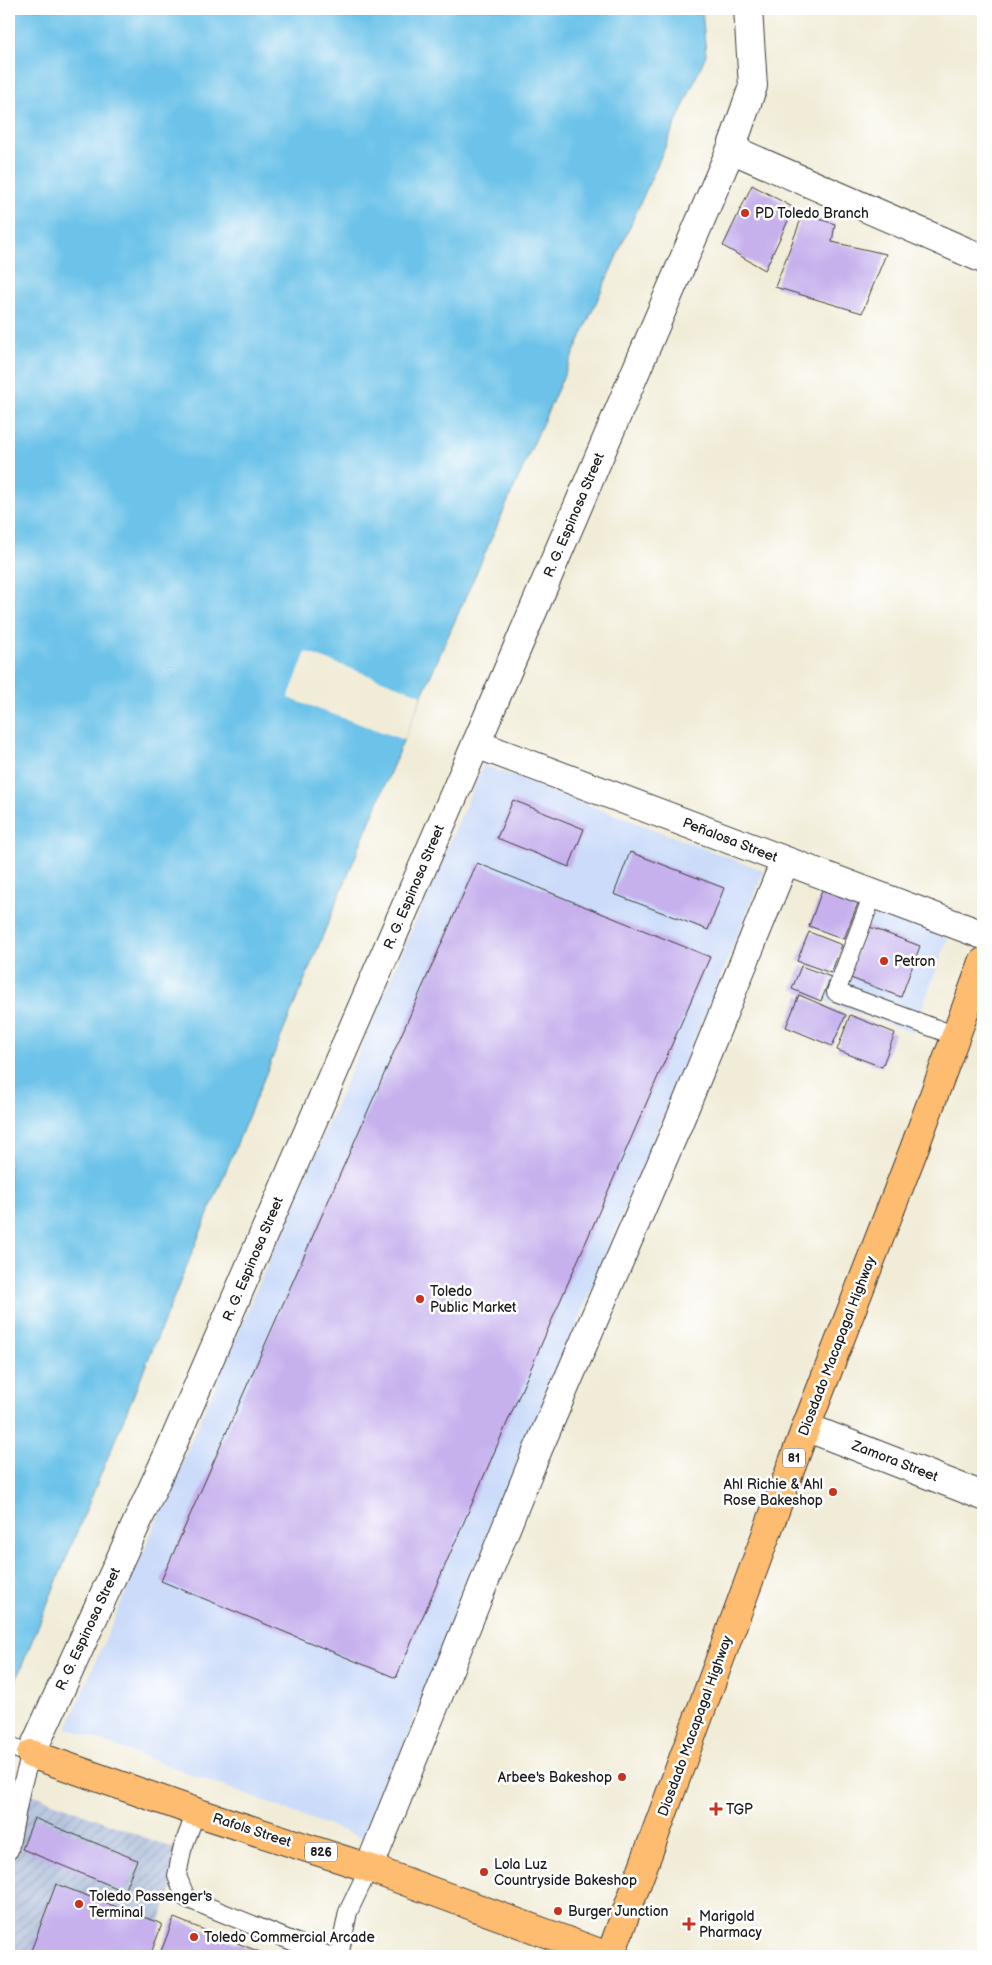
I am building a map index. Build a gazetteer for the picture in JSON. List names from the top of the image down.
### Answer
{
  "streets": {
    "highway": [
      "Diosdado Macapagal Highway",
      "81",
      "Rafols Street",
      "826"
    ],
    "street": ["R. G. Espinosa Street", "Peñalosa Street", "Zamora Street"]
  },
  "crossings": [
    ["R. G. Espinosa Street", "Peñalosa Street"],
    ["R. G. Espinosa Street", "Rafols Street"],
    ["Diosdado Macapagal Highway", "Zamora Street"],
    ["Diosdado Macapagal Highway", "Rafols Street"]
  ],
  "places": {
    "other": [
      "PD Toledo Branch",
      "Petron",
      "Toledo Public Market",
      "Ahl Richie & Ahl Rose Bakeshop",
      "Arbee's Bakeshop",
      "Lola Luz Countryside Bakeshop",
      "Toledo Passenger's Terminal",
      "Burger Junction",
      "Toledo Commercial Arcade"
    ],
    "health": ["TGP", "Marigold Pharmacy"]
  }
}
